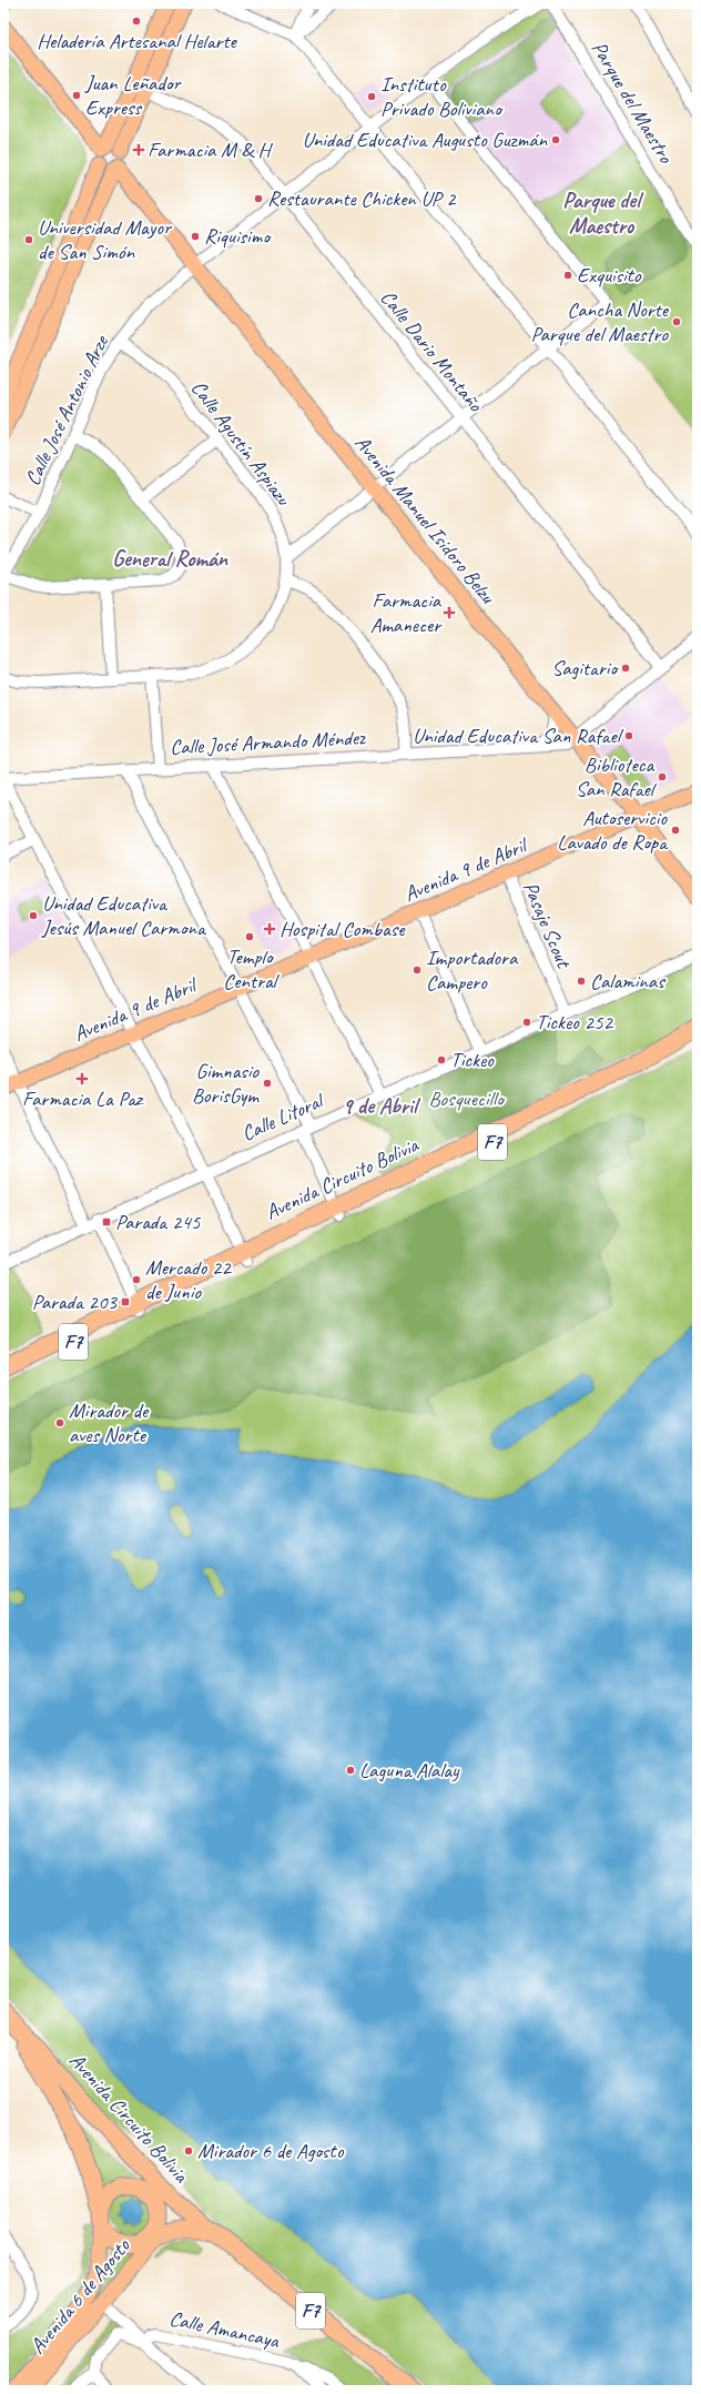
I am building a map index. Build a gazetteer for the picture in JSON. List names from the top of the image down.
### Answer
{
  "streets": {
    "highway": ["F7", "Avenida Circuito Bolivia"],
    "main road": ["Avenida Manuel Isidoro Belzu", "Avenida 9 de Abril", "Avenida 6 de Agosto"],
    "street": [
      "Parque del Maestro",
      "Calle Dario Montaño",
      "Calle José Antonio Arze",
      "Calle Agustín Aspiazu",
      "Calle José Armando Méndez",
      "Pasaje Scout",
      "Calle Litoral",
      "Calle Amancaya"
    ]
  },
  "crossings": [
    ["Calle Dario Montaño", "Calle José Antonio Arze"],
    ["Calle José Antonio Arze", "Calle Agustín Aspiazu"],
    ["Calle José Antonio Arze", "Avenida Manuel Isidoro Belzu"],
    ["Avenida Manuel Isidoro Belzu", "Calle José Armando Méndez"],
    ["Avenida Manuel Isidoro Belzu", "Avenida 9 de Abril"],
    ["Avenida 9 de Abril", "Pasaje Scout"],
    ["Pasaje Scout", "Calle Litoral"],
    ["F7", "Avenida Circuito Bolivia"],
    ["F7", "Avenida 6 de Agosto"],
    ["Avenida Circuito Bolivia", "Avenida 6 de Agosto"],
    ["Avenida 6 de Agosto", "Calle Amancaya"]
  ],
  "districts": ["Parque del Maestro", "General Román", "9 de Abril"],
  "parks": ["Bosquecillo"],
  "places": {
    "other": [
      "Heladería Artesanal Helarte",
      "Juan Leñador Express",
      "Instituto Privado Boliviano",
      "Unidad Educativa Augusto Guzmán",
      "Restaurante Chicken UP 2",
      "Riquisimo",
      "Universidad Mayor de San Simón",
      "Exquisito",
      "Cancha Norte Parque del Maestro",
      "Sagitario",
      "Unidad Educativa San Rafael",
      "Biblioteca San Rafael",
      "Autoservicio Lavado de Ropa",
      "Unidad Educativa Jesús Manuel Carmona",
      "Templo Central",
      "Importadora Campero",
      "Calaminas",
      "Tickeo 252",
      "Tickeo",
      "Gimnasio BorisGym",
      "Mercado 22 de Junio",
      "Mirador de aves Norte",
      "Laguna Alalay",
      "Mirador 6 de Agosto"
    ],
    "health": [
      "Farmacia M & H",
      "Farmacia Amanecer",
      "Hospital Combase",
      "Farmacia La Paz"
    ],
    "transit": ["Parada 245", "Parada 203"]
  }
}
